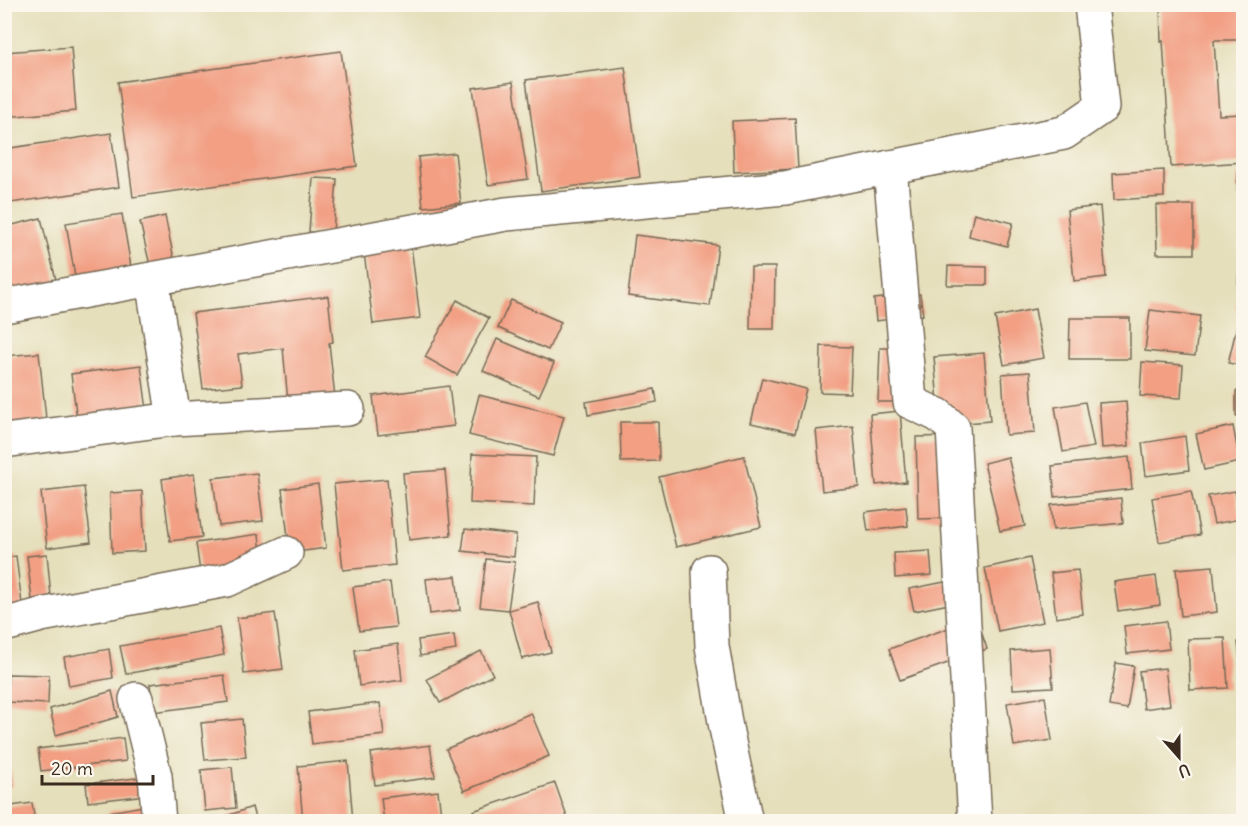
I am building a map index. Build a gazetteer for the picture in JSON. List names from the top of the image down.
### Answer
{
  "scale_bar": "20 m",
  "north": "bottom"
}
